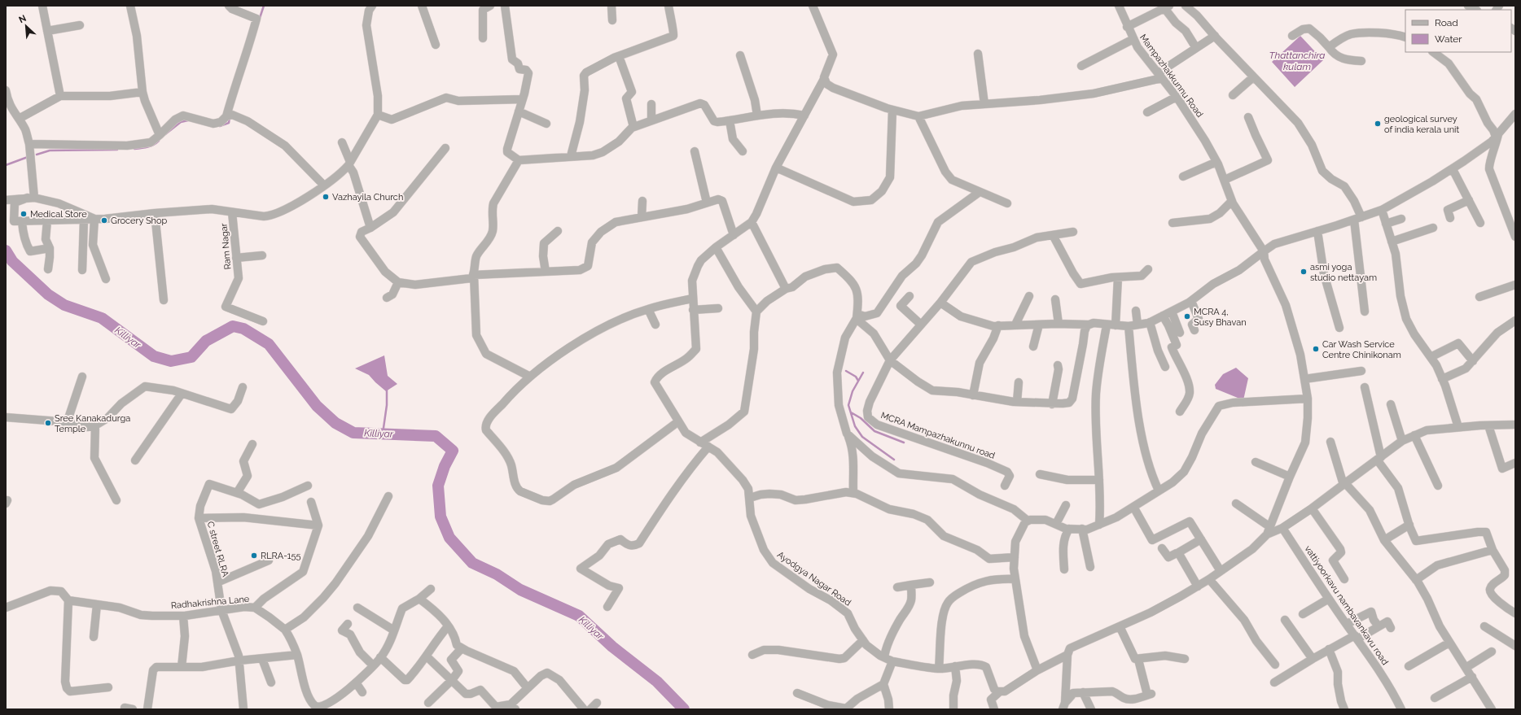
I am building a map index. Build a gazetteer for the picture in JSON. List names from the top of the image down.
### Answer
{
  "streets": {
    "street": [
      "Mampazhakkunnu Road",
      "Ram Nagar",
      "MCRA Mampazhakunnu road",
      "C street RLRA",
      "Ayodgya Nagar Road",
      "Radhakrishna Lane",
      "vattiyoorkavu nambavankavu road"
    ]
  },
  "crossings": [
    ["C street RLRA", "Radhakrishna Lane"]
  ],
  "water": ["Thattanchira kulam", "Killiyar"],
  "places": [
    "geological survey of india kerala unit",
    "Vazhayila Church",
    "Medical Store",
    "Grocery Shop",
    "asmi yoga studio nettayam",
    "MCRA 4, Susy Bhavan",
    "Car Wash Service Centre Chinikonam",
    "Sree Kanakadurga Temple",
    "RLRA-155"
  ],
  "legend": ["Road", "Water"],
  "north": "top left"
}
